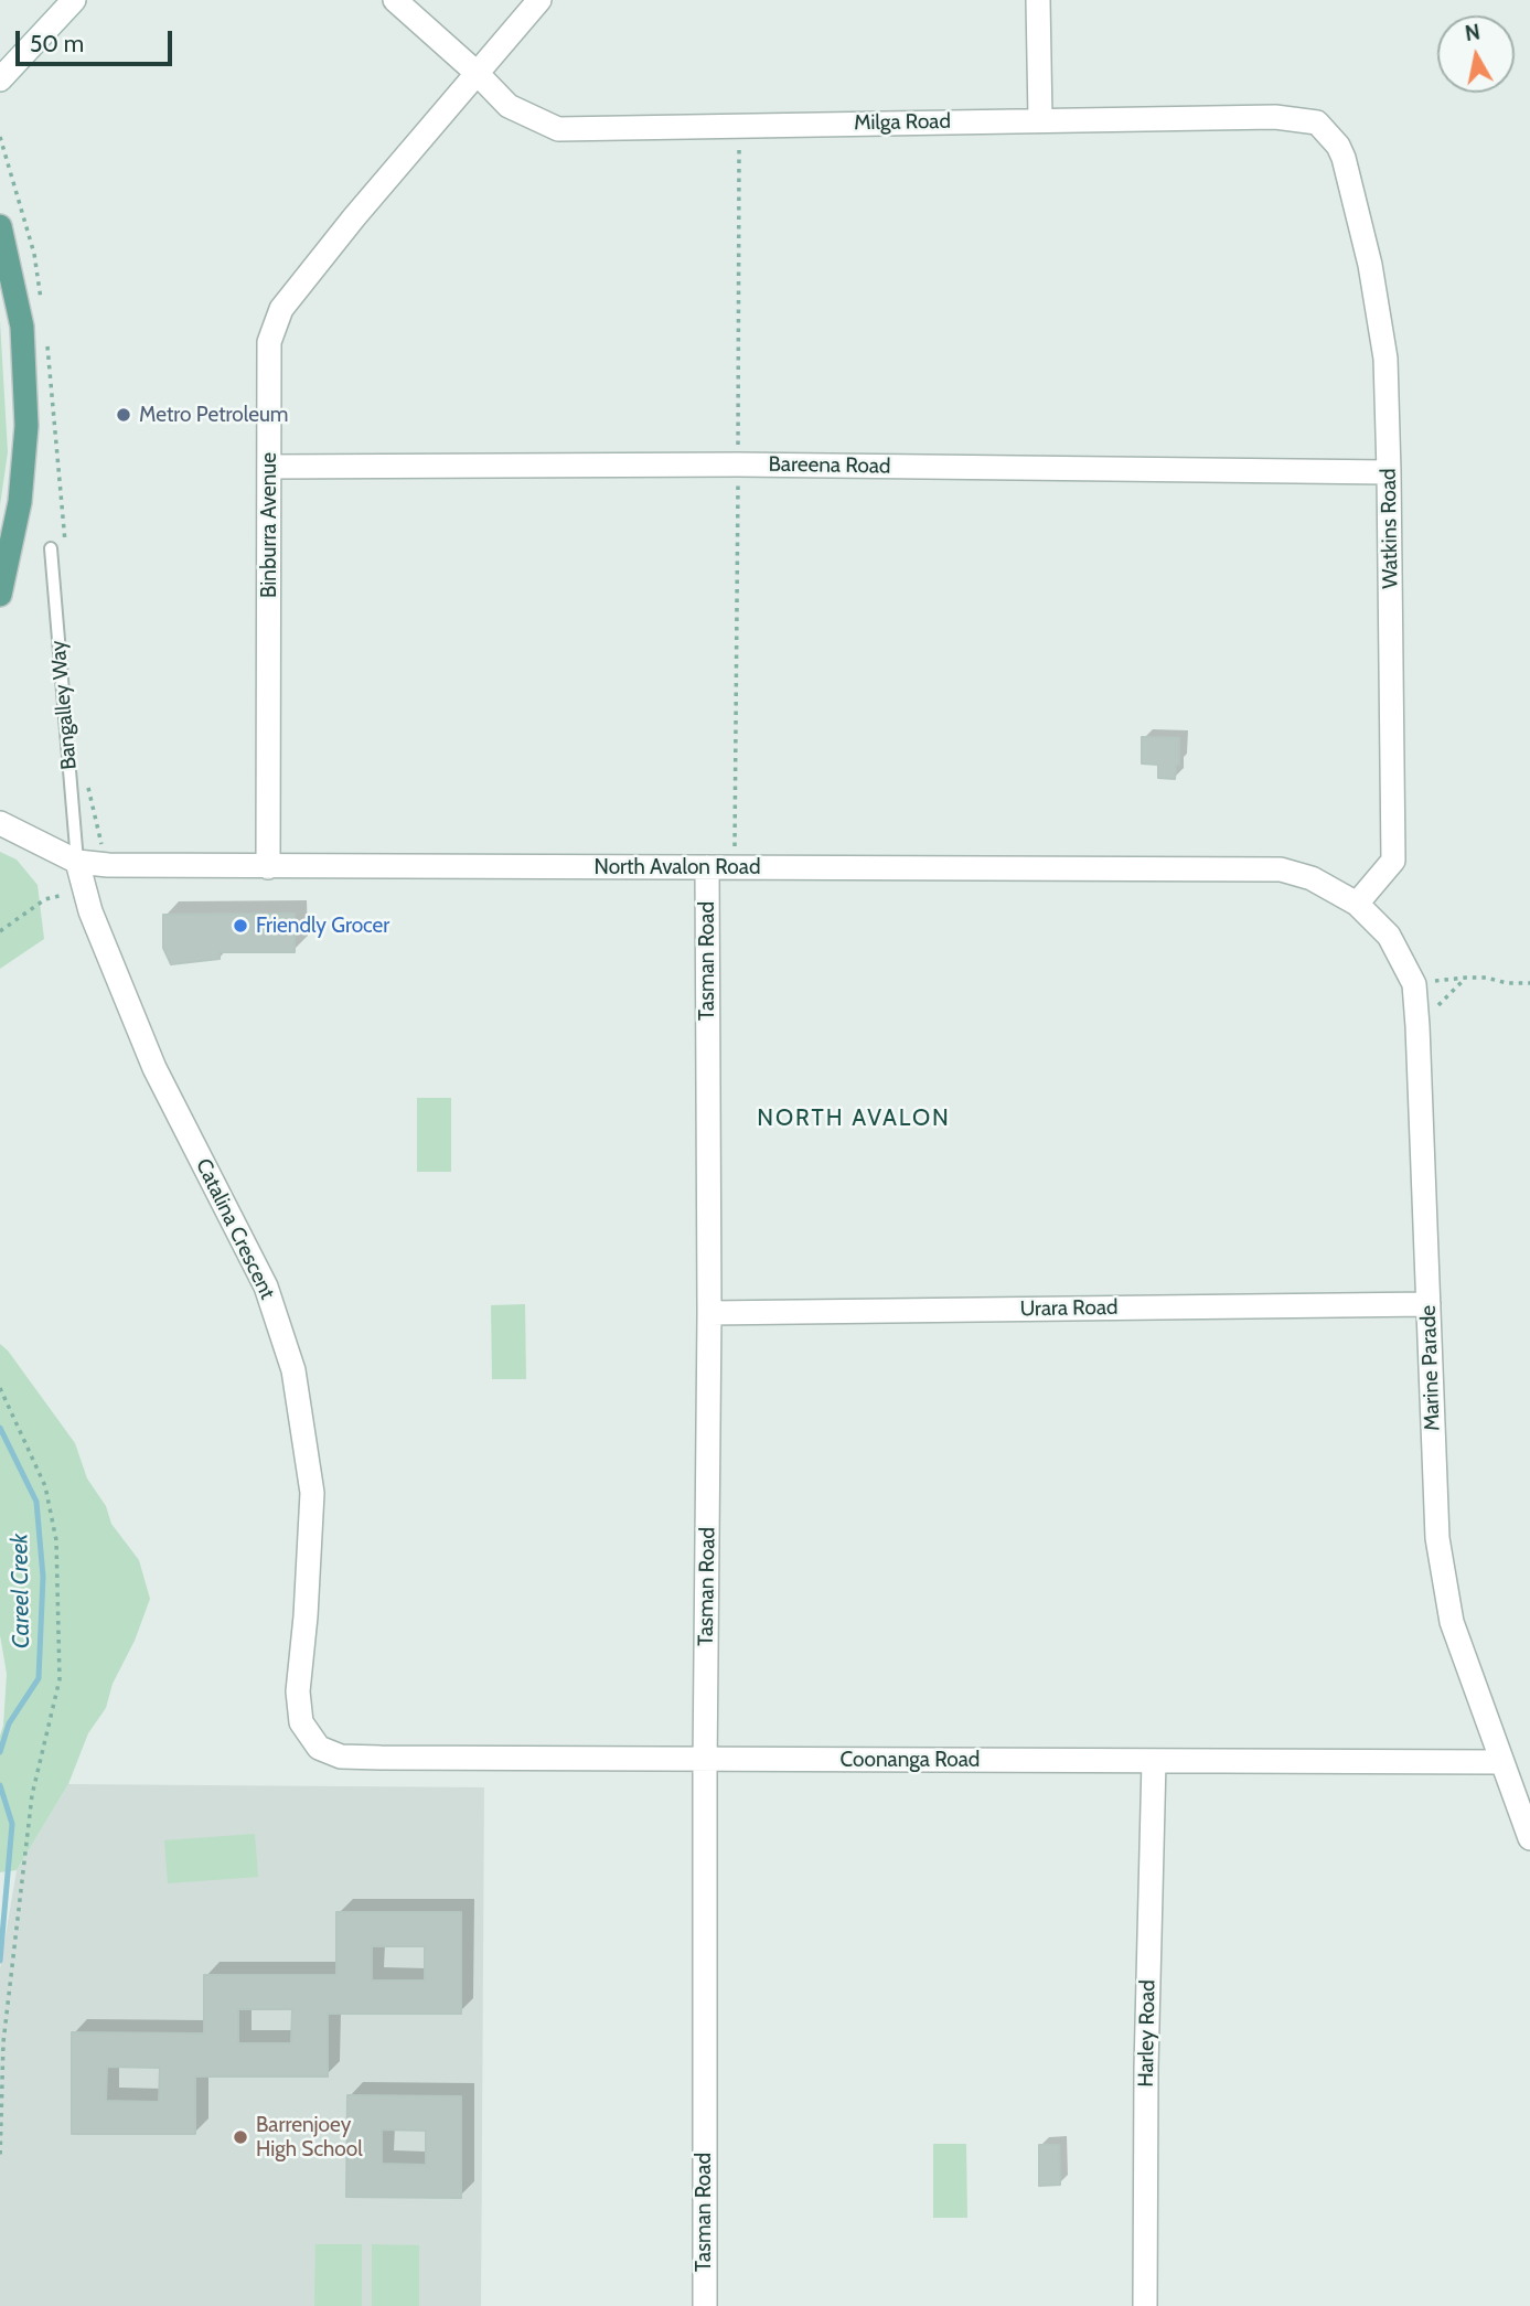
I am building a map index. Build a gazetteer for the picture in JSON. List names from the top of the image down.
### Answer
{
  "streets": {
    "street": [
      "Milga Road",
      "Bareena Road",
      "Binburra Avenue",
      "Watkins Road",
      "North Avalon Road",
      "Tasman Road",
      "Catalina Crescent",
      "Urara Road",
      "Marine Parade",
      "Coonanga Road",
      "Harley Road"
    ],
    "lane": ["Bangalley Way"]
  },
  "crossings": [
    ["Milga Road", "Binburra Avenue"],
    ["Milga Road", "Watkins Road"],
    ["Bareena Road", "Binburra Avenue"],
    ["Bareena Road", "Watkins Road"],
    ["Binburra Avenue", "North Avalon Road"],
    ["Watkins Road", "North Avalon Road"],
    ["Watkins Road", "Marine Parade"],
    ["Bangalley Way", "North Avalon Road"],
    ["Bangalley Way", "Catalina Crescent"],
    ["North Avalon Road", "Tasman Road"],
    ["North Avalon Road", "Catalina Crescent"],
    ["North Avalon Road", "Marine Parade"],
    ["Tasman Road", "Urara Road"],
    ["Tasman Road", "Coonanga Road"],
    ["Catalina Crescent", "Coonanga Road"],
    ["Urara Road", "Marine Parade"],
    ["Marine Parade", "Coonanga Road"],
    ["Coonanga Road", "Harley Road"]
  ],
  "districts": ["NORTH AVALON"],
  "water": ["Careel Creek"],
  "places": ["Metro Petroleum", "Friendly Grocer", "Barrenjoey High School"],
  "scale_bar": "50 m",
  "north": "top"
}
